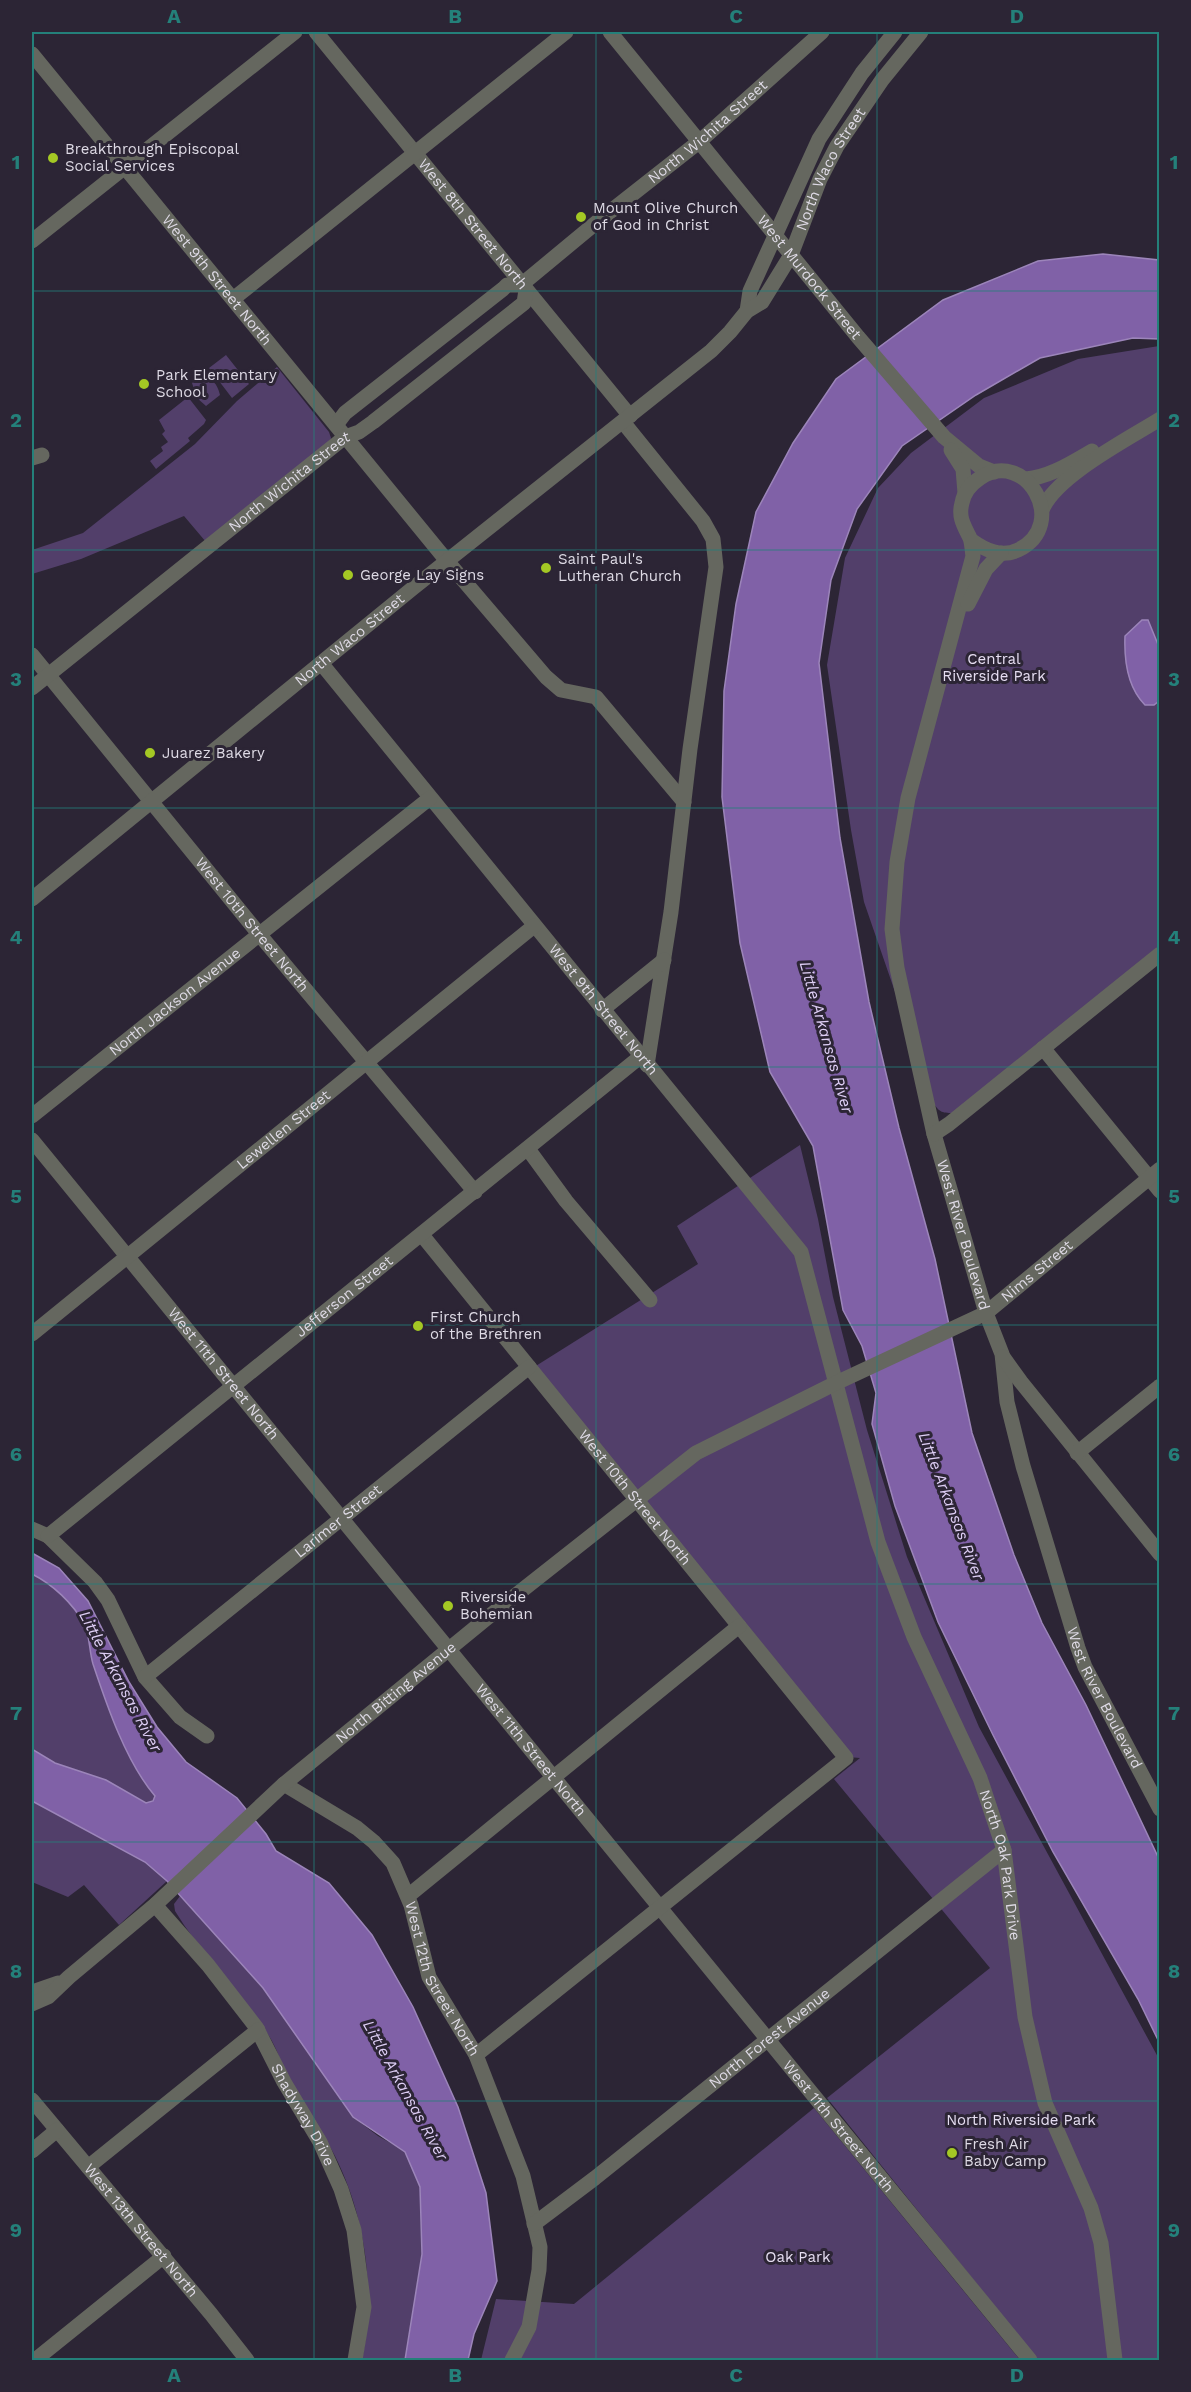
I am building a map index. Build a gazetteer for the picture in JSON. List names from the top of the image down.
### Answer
{
  "streets": {
    "street": [
      "North Wichita Street",
      "North Waco Street",
      "West 8th Street North",
      "West Murdock Street",
      "West 9th Street North",
      "West 10th Street North",
      "North Jackson Avenue",
      "Lewellen Street",
      "West River Boulevard",
      "Nims Street",
      "Jefferson Street",
      "West 11th Street North",
      "Larimer Street",
      "North Bitting Avenue",
      "North Oak Park Drive",
      "West 12th Street North",
      "North Forest Avenue",
      "Shadyway Drive",
      "West 13th Street North"
    ]
  },
  "crossings": [
    ["North Wichita Street", "West 8th Street North"],
    ["North Wichita Street", "West Murdock Street"],
    ["North Wichita Street", "West 9th Street North"],
    ["North Wichita Street", "West 10th Street North"],
    ["North Waco Street", "West 8th Street North"],
    ["North Waco Street", "West Murdock Street"],
    ["North Waco Street", "West 9th Street North"],
    ["North Waco Street", "West 10th Street North"],
    ["West 8th Street North", "West 9th Street North"],
    ["West Murdock Street", "West River Boulevard"],
    ["West 9th Street North", "North Jackson Avenue"],
    ["West 9th Street North", "Lewellen Street"],
    ["West 9th Street North", "Nims Street"],
    ["West 9th Street North", "Jefferson Street"],
    ["West 9th Street North", "North Bitting Avenue"],
    ["West 9th Street North", "North Oak Park Drive"],
    ["West 10th Street North", "North Jackson Avenue"],
    ["West 10th Street North", "Lewellen Street"],
    ["West 10th Street North", "Jefferson Street"],
    ["West 10th Street North", "West 11th Street North"],
    ["West 10th Street North", "Larimer Street"],
    ["West 10th Street North", "North Bitting Avenue"],
    ["Lewellen Street", "West 11th Street North"],
    ["West River Boulevard", "Nims Street"],
    ["Nims Street", "North Bitting Avenue"],
    ["Nims Street", "North Oak Park Drive"],
    ["Jefferson Street", "West 11th Street North"],
    ["West 11th Street North", "Larimer Street"],
    ["West 11th Street North", "North Bitting Avenue"],
    ["West 11th Street North", "North Forest Avenue"],
    ["North Bitting Avenue", "North Oak Park Drive"],
    ["North Bitting Avenue", "West 12th Street North"],
    ["North Bitting Avenue", "Shadyway Drive"],
    ["North Oak Park Drive", "North Forest Avenue"],
    ["West 12th Street North", "North Forest Avenue"]
  ],
  "water": ["Little Arkansas River"],
  "parks": ["Central Riverside Park", "North Riverside Park", "Oak Park"],
  "places": [
    "Breakthrough Episcopal Social Services",
    "Mount Olive Church of God in Christ",
    "Park Elementary School",
    "Saint Paul's Lutheran Church",
    "George Lay Signs",
    "Juarez Bakery",
    "First Church of the Brethren",
    "Riverside Bohemian",
    "Fresh Air Baby Camp"
  ],
  "grid": {
    "columns": [
      "A",
      "B",
      "C",
      "D"
    ],
    "rows": [
      "1",
      "2",
      "3",
      "4",
      "5",
      "6",
      "7",
      "8",
      "9"
    ]
  }
}
